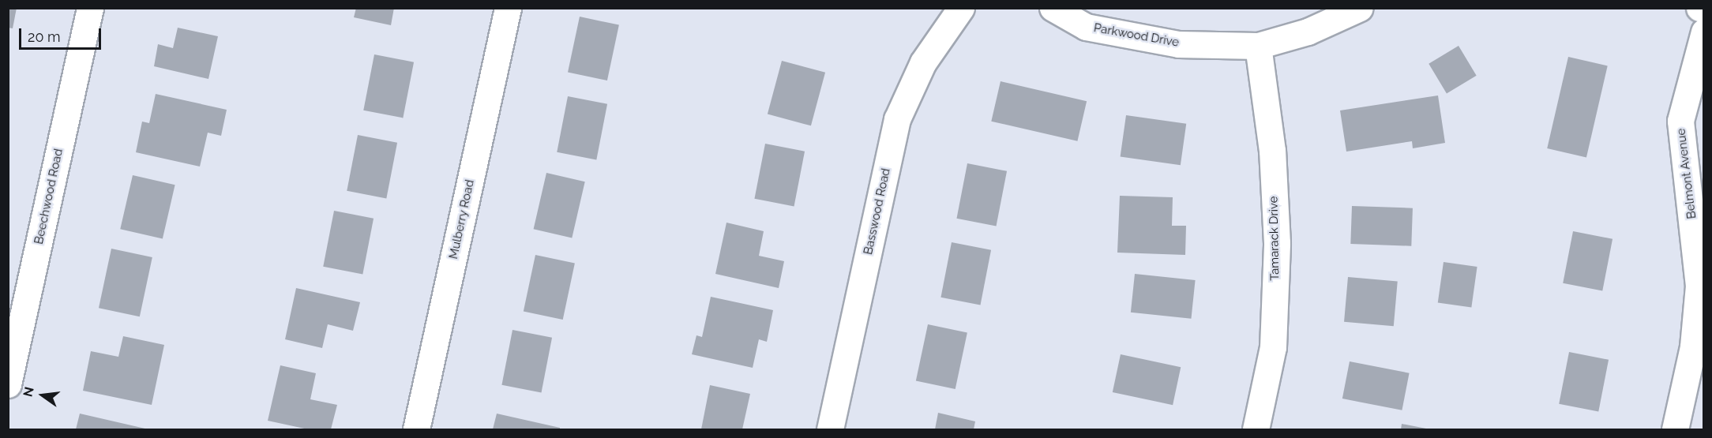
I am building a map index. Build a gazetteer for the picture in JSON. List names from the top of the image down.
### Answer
{
  "streets": {
    "street": [
      "Parkwood Drive",
      "Belmont Avenue",
      "Beechwood Road",
      "Basswood Road",
      "Mulberry Road",
      "Tamarack Drive"
    ]
  },
  "crossings": [
    ["Parkwood Drive", "Tamarack Drive"]
  ],
  "scale_bar": "20 m",
  "north": "left"
}
